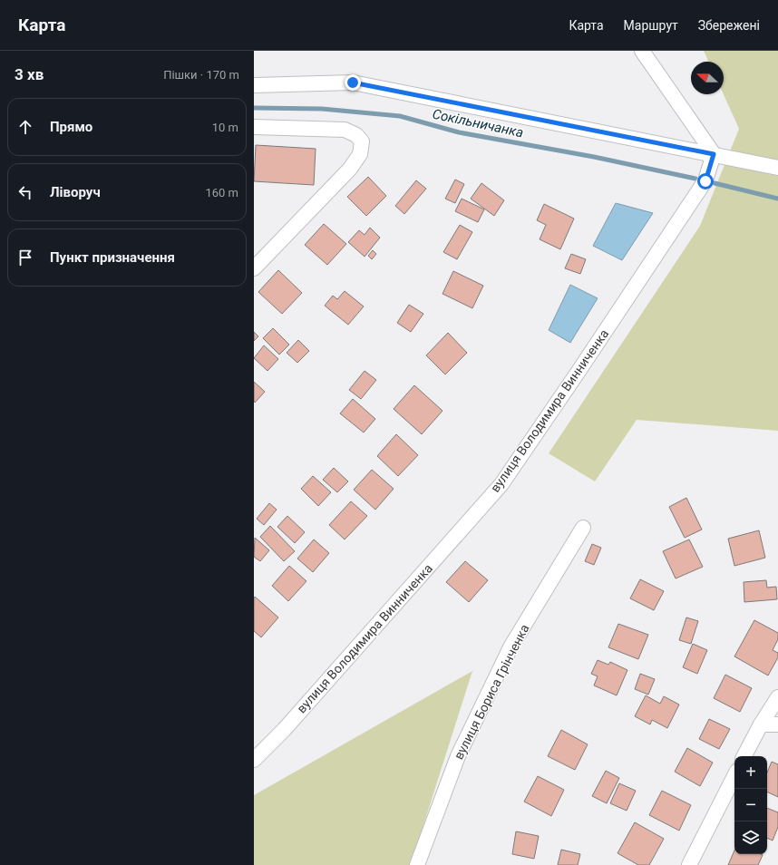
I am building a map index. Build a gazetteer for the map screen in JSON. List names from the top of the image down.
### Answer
{
  "streets": {
    "street": ["вулиця Володимира Винниченка", "вулиця Бориса Грінченка"]
  },
  "water": ["Сокільничанка"],
  "north": "left",
  "page": {
    "header": "Карта",
    "nav": ["Карта", "Маршрут", "Збережені"],
    "heading": ["3 хв", "Пішки · 170 m"],
    "list": [
      ["Прямо", "10 m"],
      ["Ліворуч", "160 m"],
      "Пункт призначення"
    ],
    "map_buttons": ["+", "−"]
  }
}
